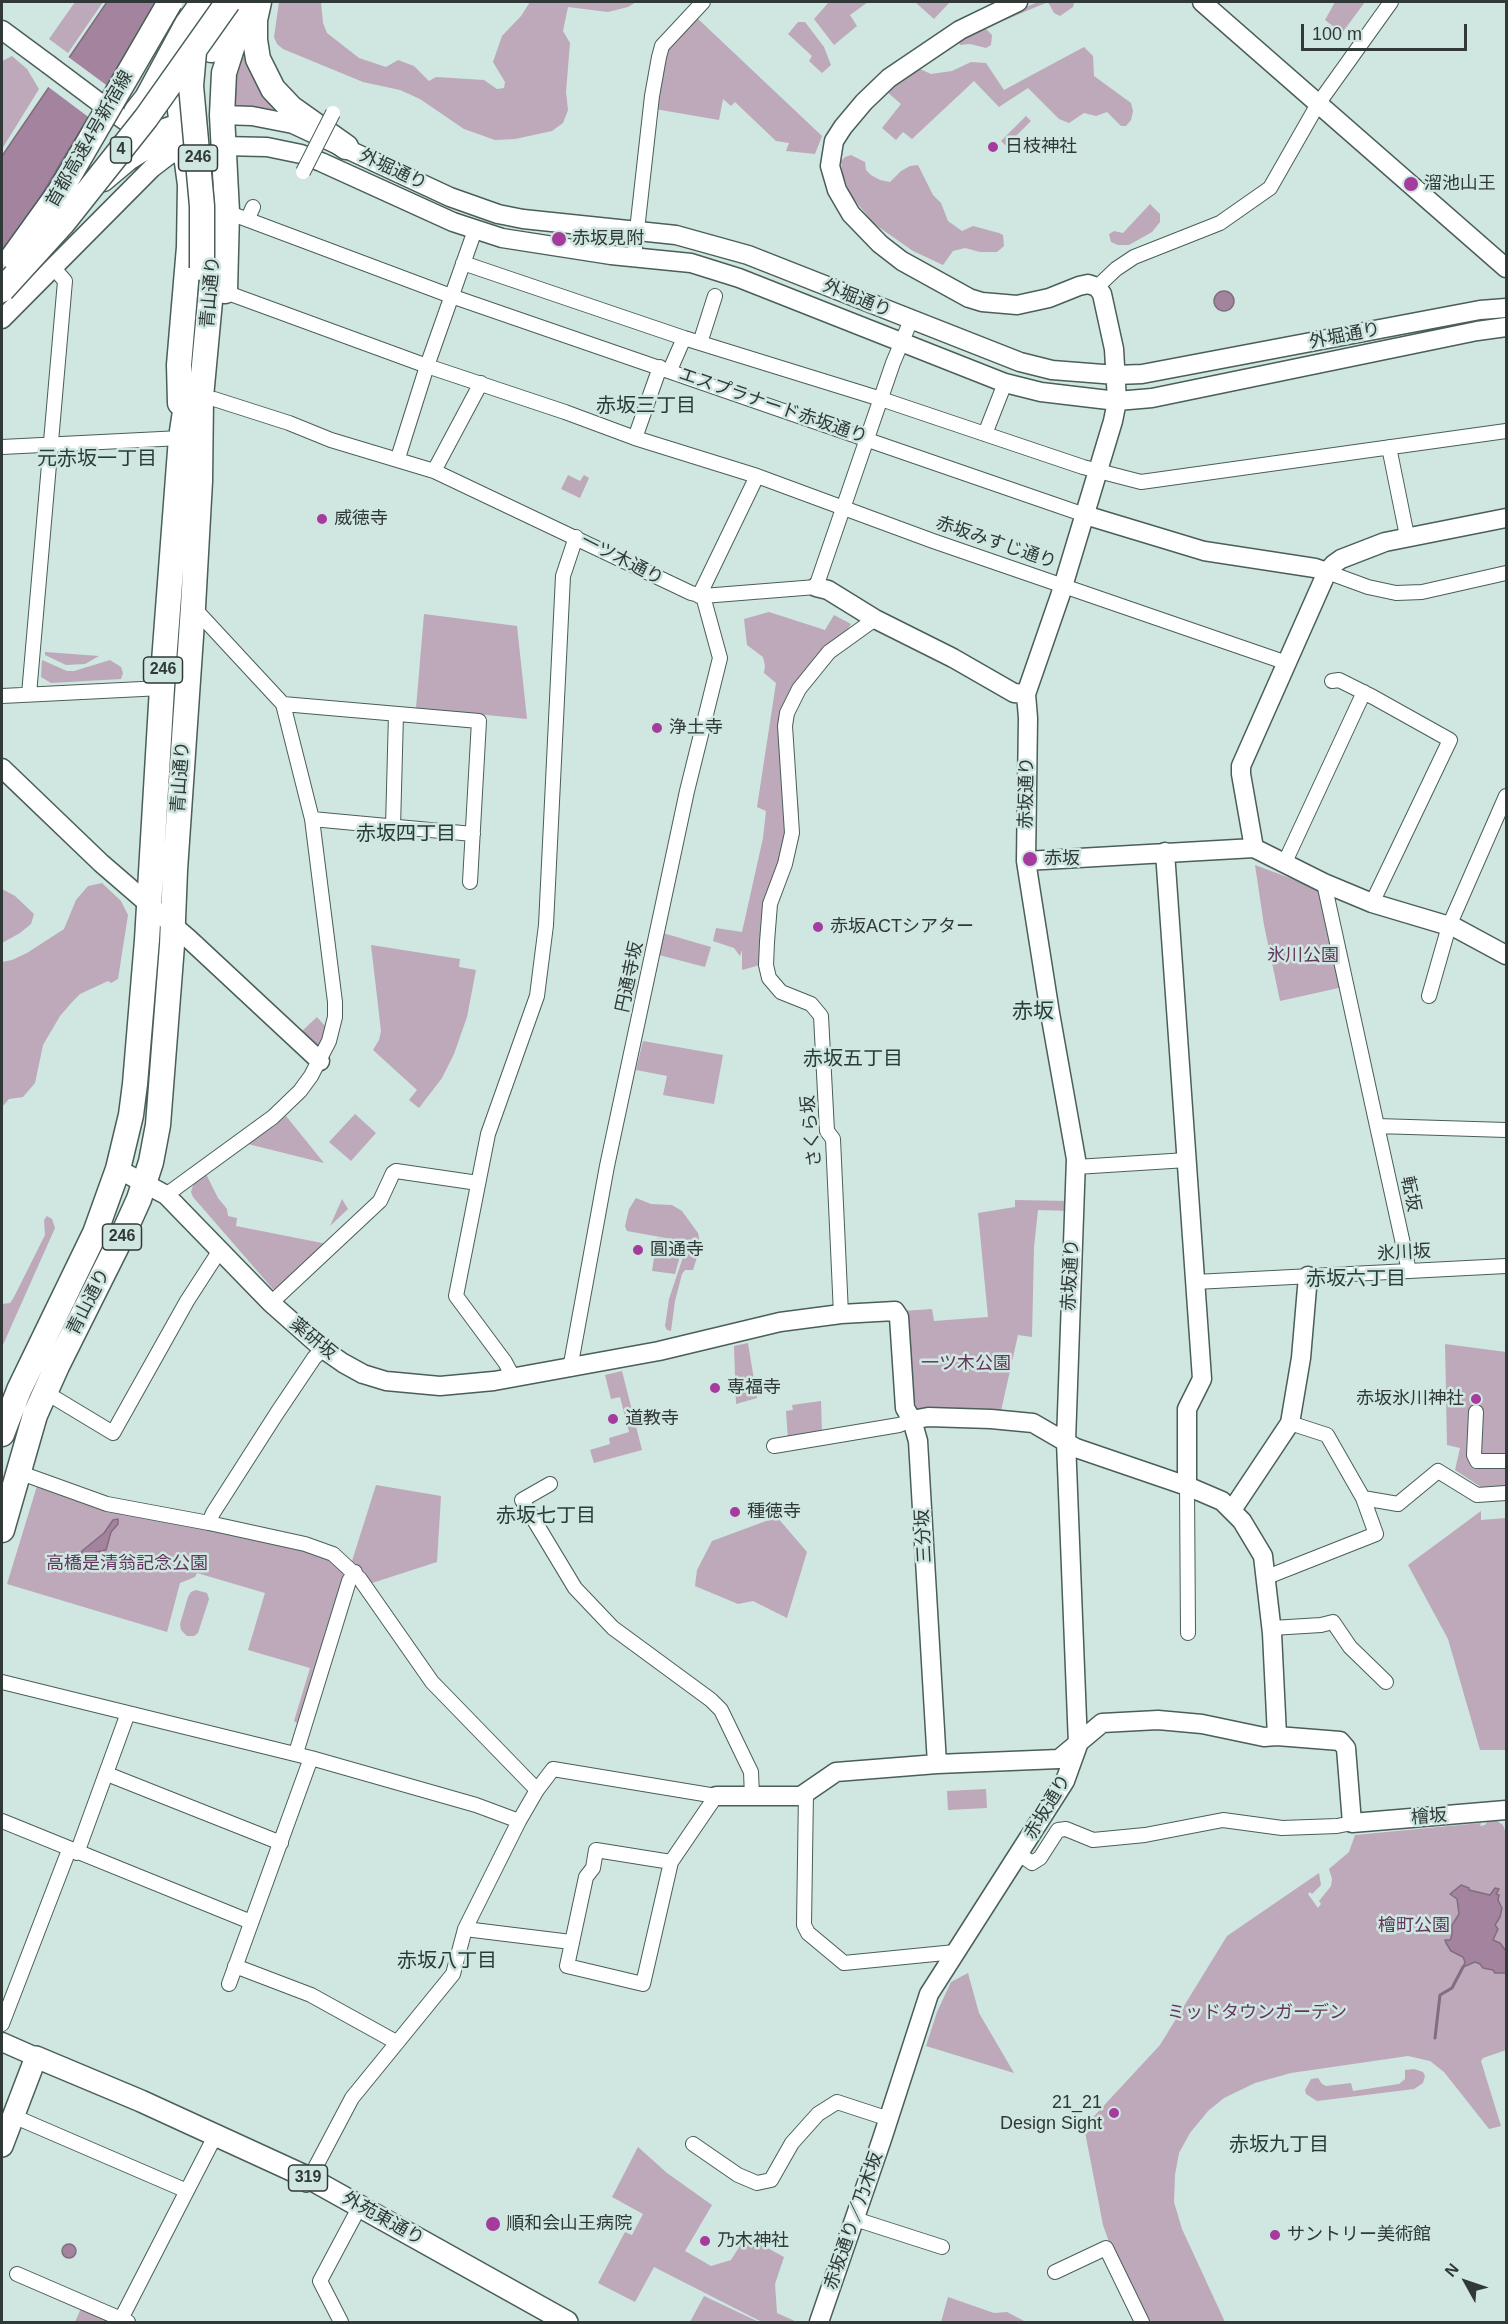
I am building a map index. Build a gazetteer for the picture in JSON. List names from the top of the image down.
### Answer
{
  "streets": {
    "highway": [
      "首都高速4号新宿線",
      "4",
      "246",
      "青山通り"
    ],
    "main road": ["319", "外苑東通り"],
    "street": [
      "外堀通り",
      "エスプラナード赤坂通り",
      "赤坂みすじ通り",
      "一ツ木通り",
      "赤坂通り",
      "円通寺坂",
      "さくら坂",
      "転坂",
      "氷川坂",
      "薬研坂",
      "三分坂",
      "檜坂",
      "赤坂通り／乃木坂"
    ]
  },
  "crossings": [
    ["外堀通り", "赤坂通り"],
    ["青山通り", "薬研坂"],
    ["エスプラナード赤坂通り", "赤坂通り"],
    ["赤坂みすじ通り", "赤坂通り"],
    ["一ツ木通り", "赤坂通り"],
    ["一ツ木通り", "円通寺坂"],
    ["一ツ木通り", "さくら坂"],
    ["赤坂通り", "赤坂通り／乃木坂"],
    ["円通寺坂", "薬研坂"],
    ["さくら坂", "薬研坂"],
    ["転坂", "氷川坂"],
    ["薬研坂", "三分坂"]
  ],
  "districts": [
    "赤坂三丁目",
    "元赤坂一丁目",
    "赤坂四丁目",
    "赤坂",
    "赤坂五丁目",
    "赤坂六丁目",
    "赤坂七丁目",
    "赤坂八丁目",
    "赤坂九丁目"
  ],
  "parks": [
    "氷川公園",
    "一ツ木公園",
    "高橋是清翁記念公園",
    "檜町公園",
    "ミッドタウンガーデン"
  ],
  "places": [
    "日枝神社",
    "溜池山王",
    "赤坂見附",
    "威徳寺",
    "浄土寺",
    "赤坂",
    "赤坂ACTシアター",
    "圓通寺",
    "専福寺",
    "赤坂氷川神社",
    "道教寺",
    "種徳寺",
    "21_21 Design Sight",
    "順和会山王病院",
    "サントリー美術館",
    "乃木神社"
  ],
  "scale_bar": "100 m",
  "north": "top left"
}
